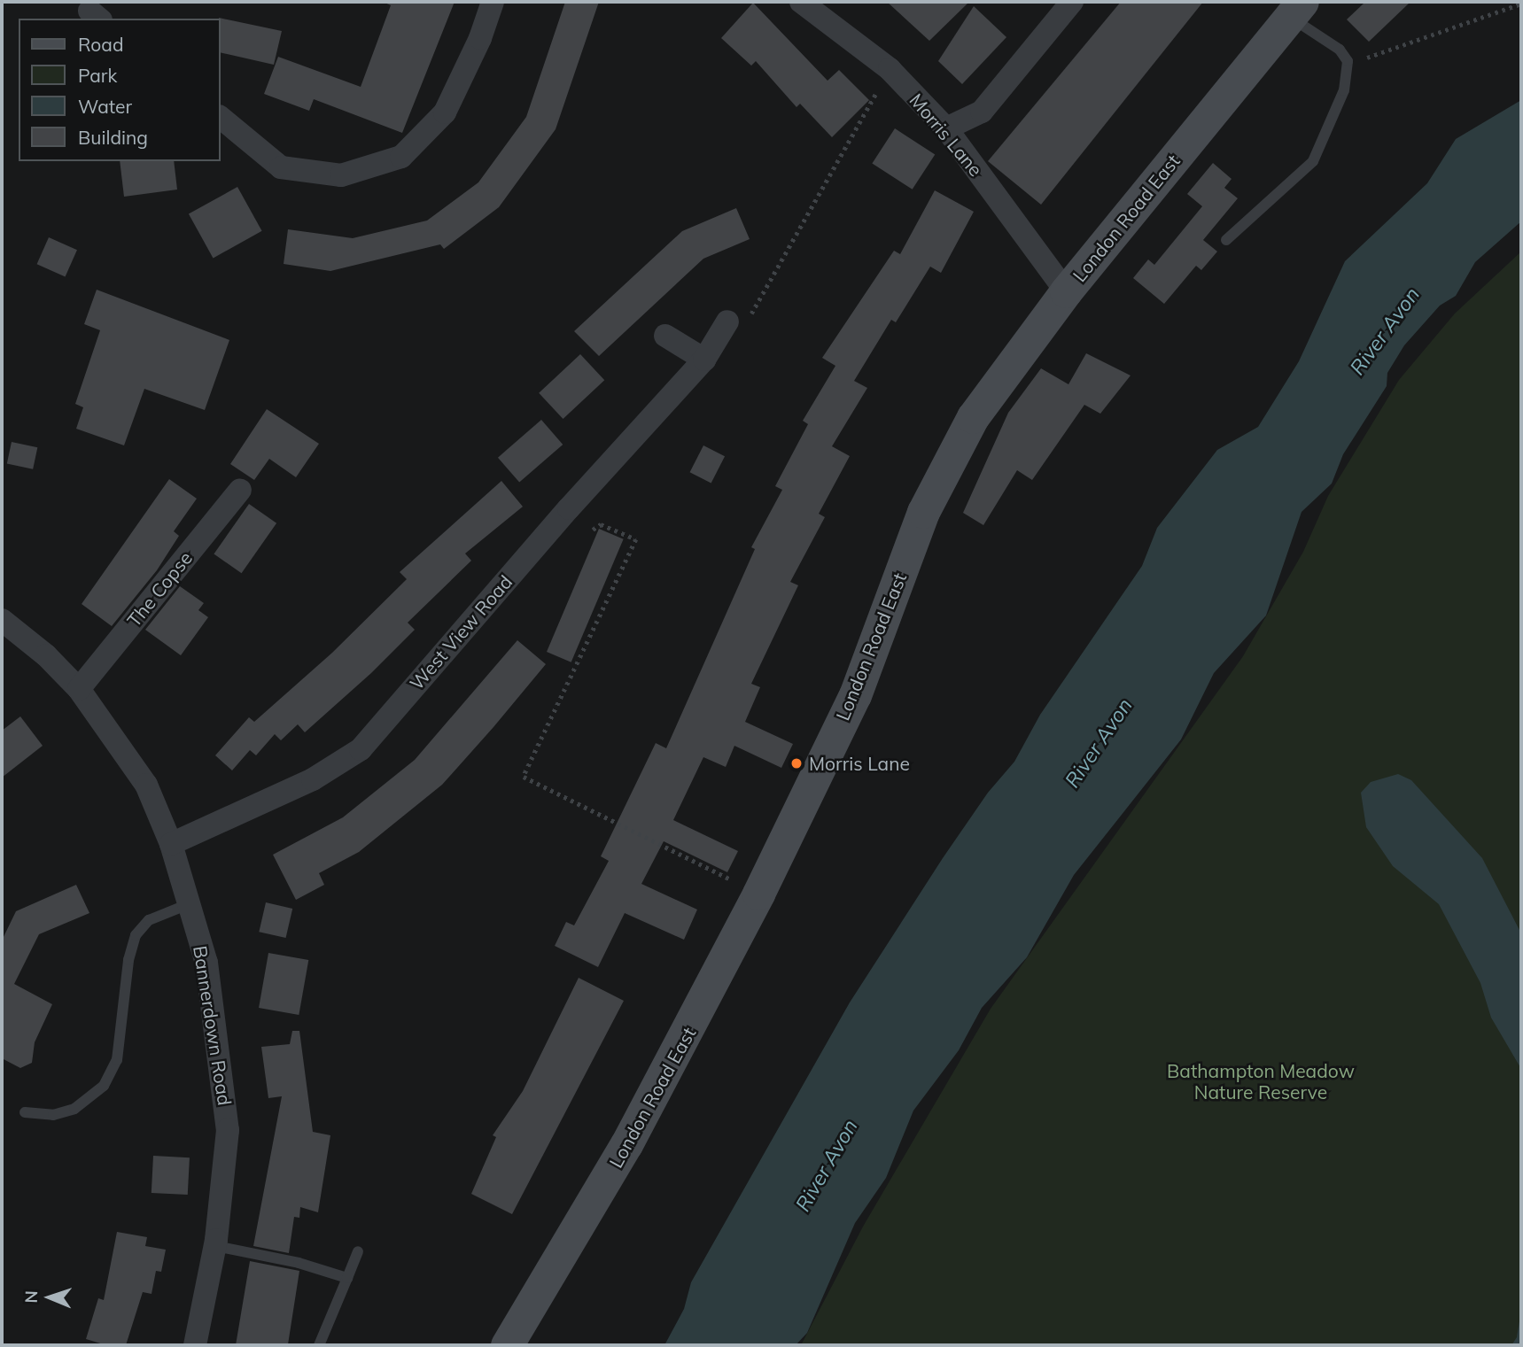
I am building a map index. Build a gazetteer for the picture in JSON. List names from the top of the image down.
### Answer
{
  "streets": {
    "street": [
      "Morris Lane",
      "London Road East",
      "The Copse",
      "West View Road",
      "Bannerdown Road"
    ]
  },
  "crossings": [
    ["Morris Lane", "London Road East"],
    ["The Copse", "Bannerdown Road"],
    ["West View Road", "Bannerdown Road"]
  ],
  "water": ["River Avon"],
  "parks": ["Bathampton Meadow Nature Reserve"],
  "places": ["Morris Lane"],
  "legend": [
    "Road",
    "Park",
    "Water",
    "Building"
  ],
  "north": "left"
}
